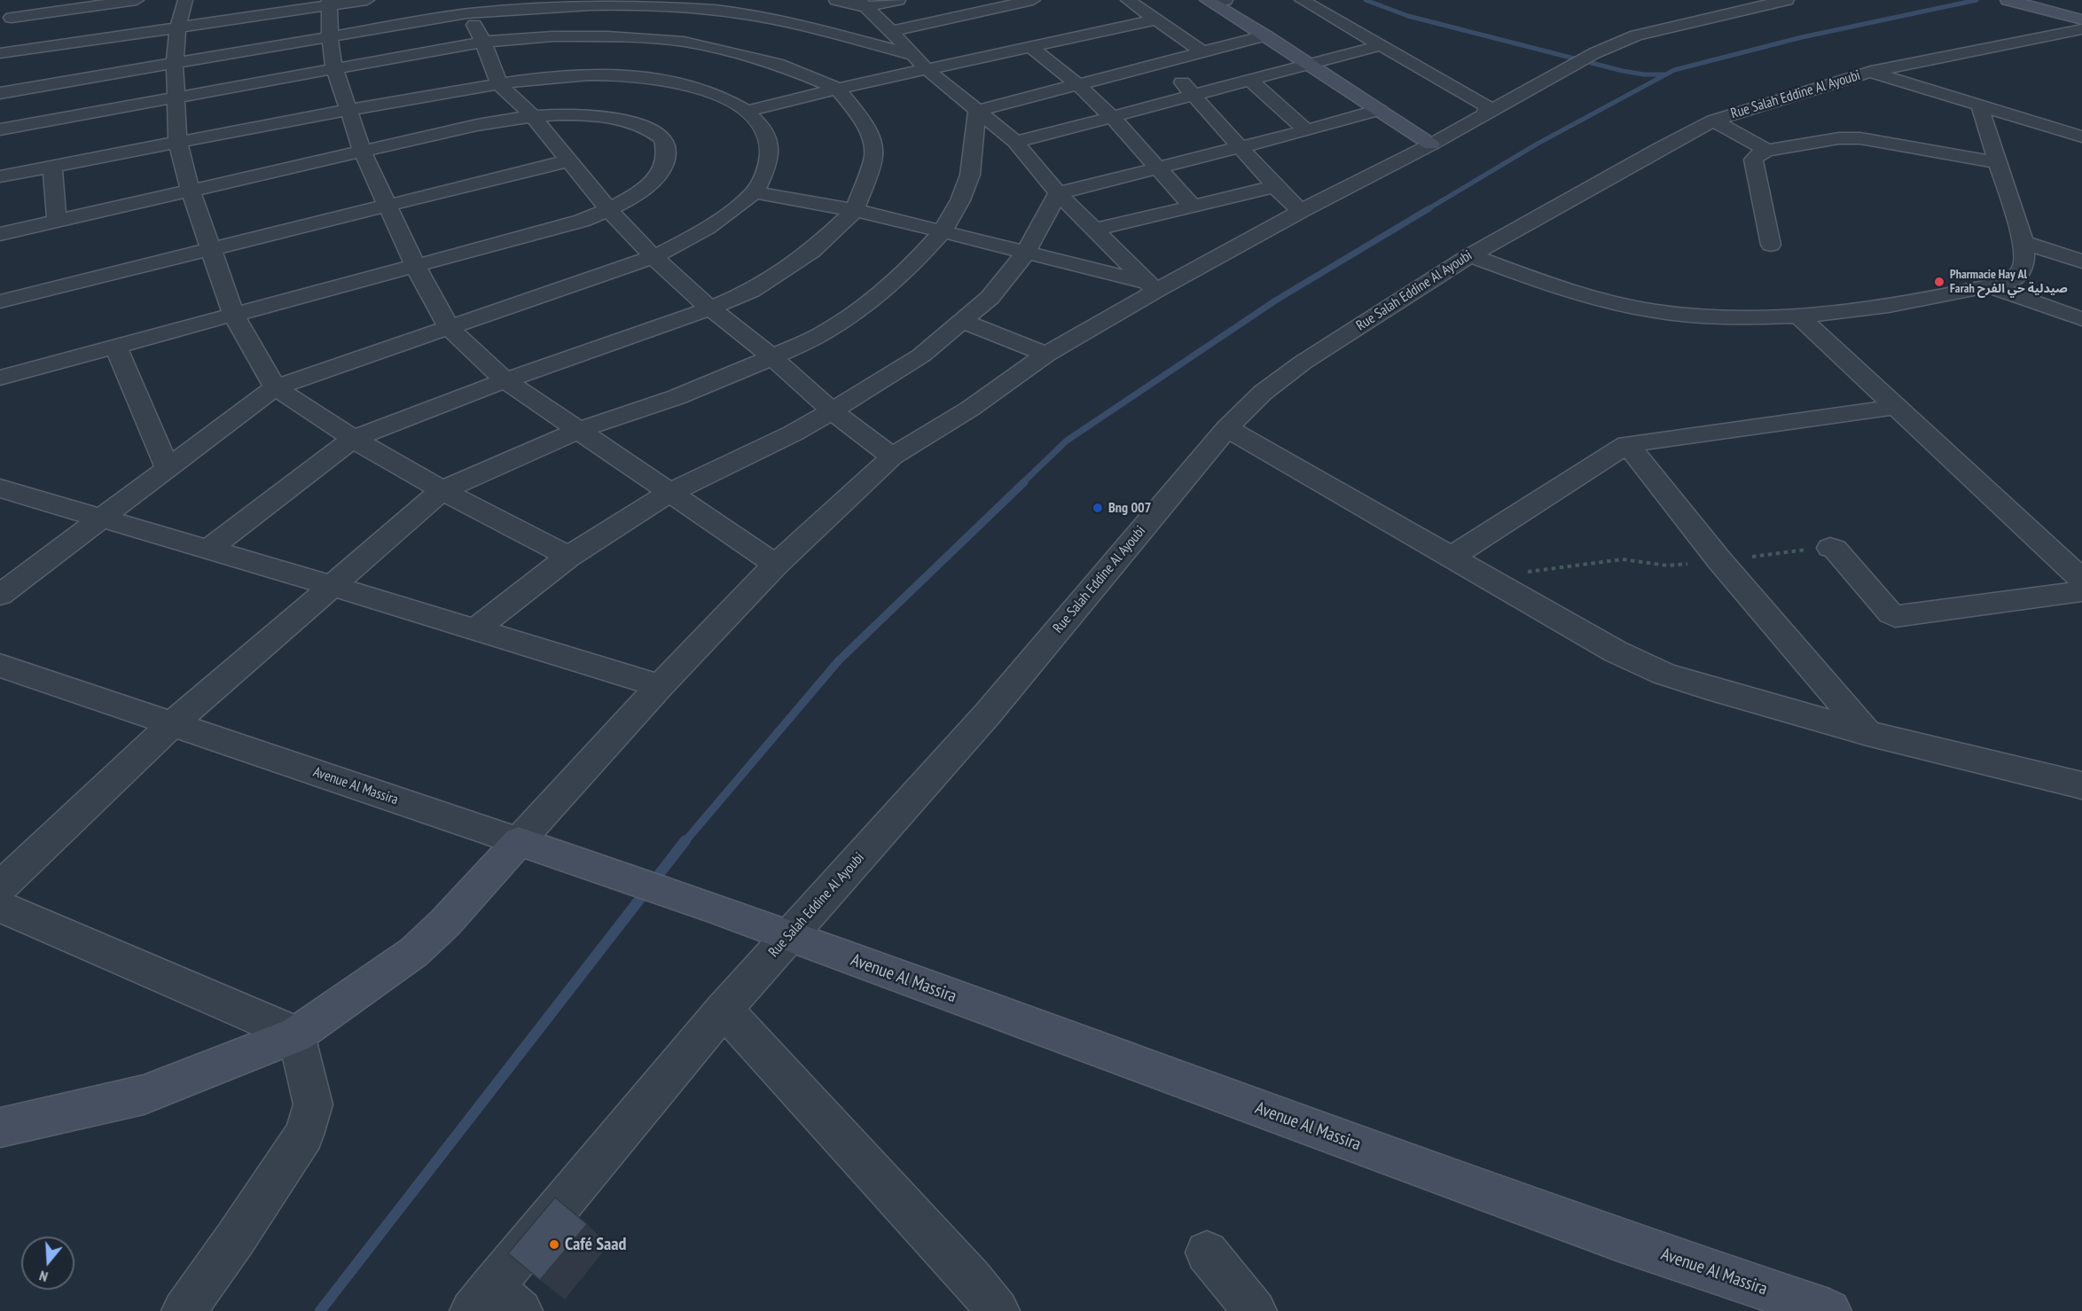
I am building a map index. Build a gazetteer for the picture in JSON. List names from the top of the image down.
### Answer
{
  "streets": {
    "street": ["Rue Salah Eddine Al Ayoubi", "Avenue Al Massira"]
  },
  "crossings": [
    ["Rue Salah Eddine Al Ayoubi", "Avenue Al Massira"]
  ],
  "places": ["Pharmacie Hay Al Farah صيدلية حي الفرح", "Bng 007", "Café Saad"],
  "north": "bottom"
}
